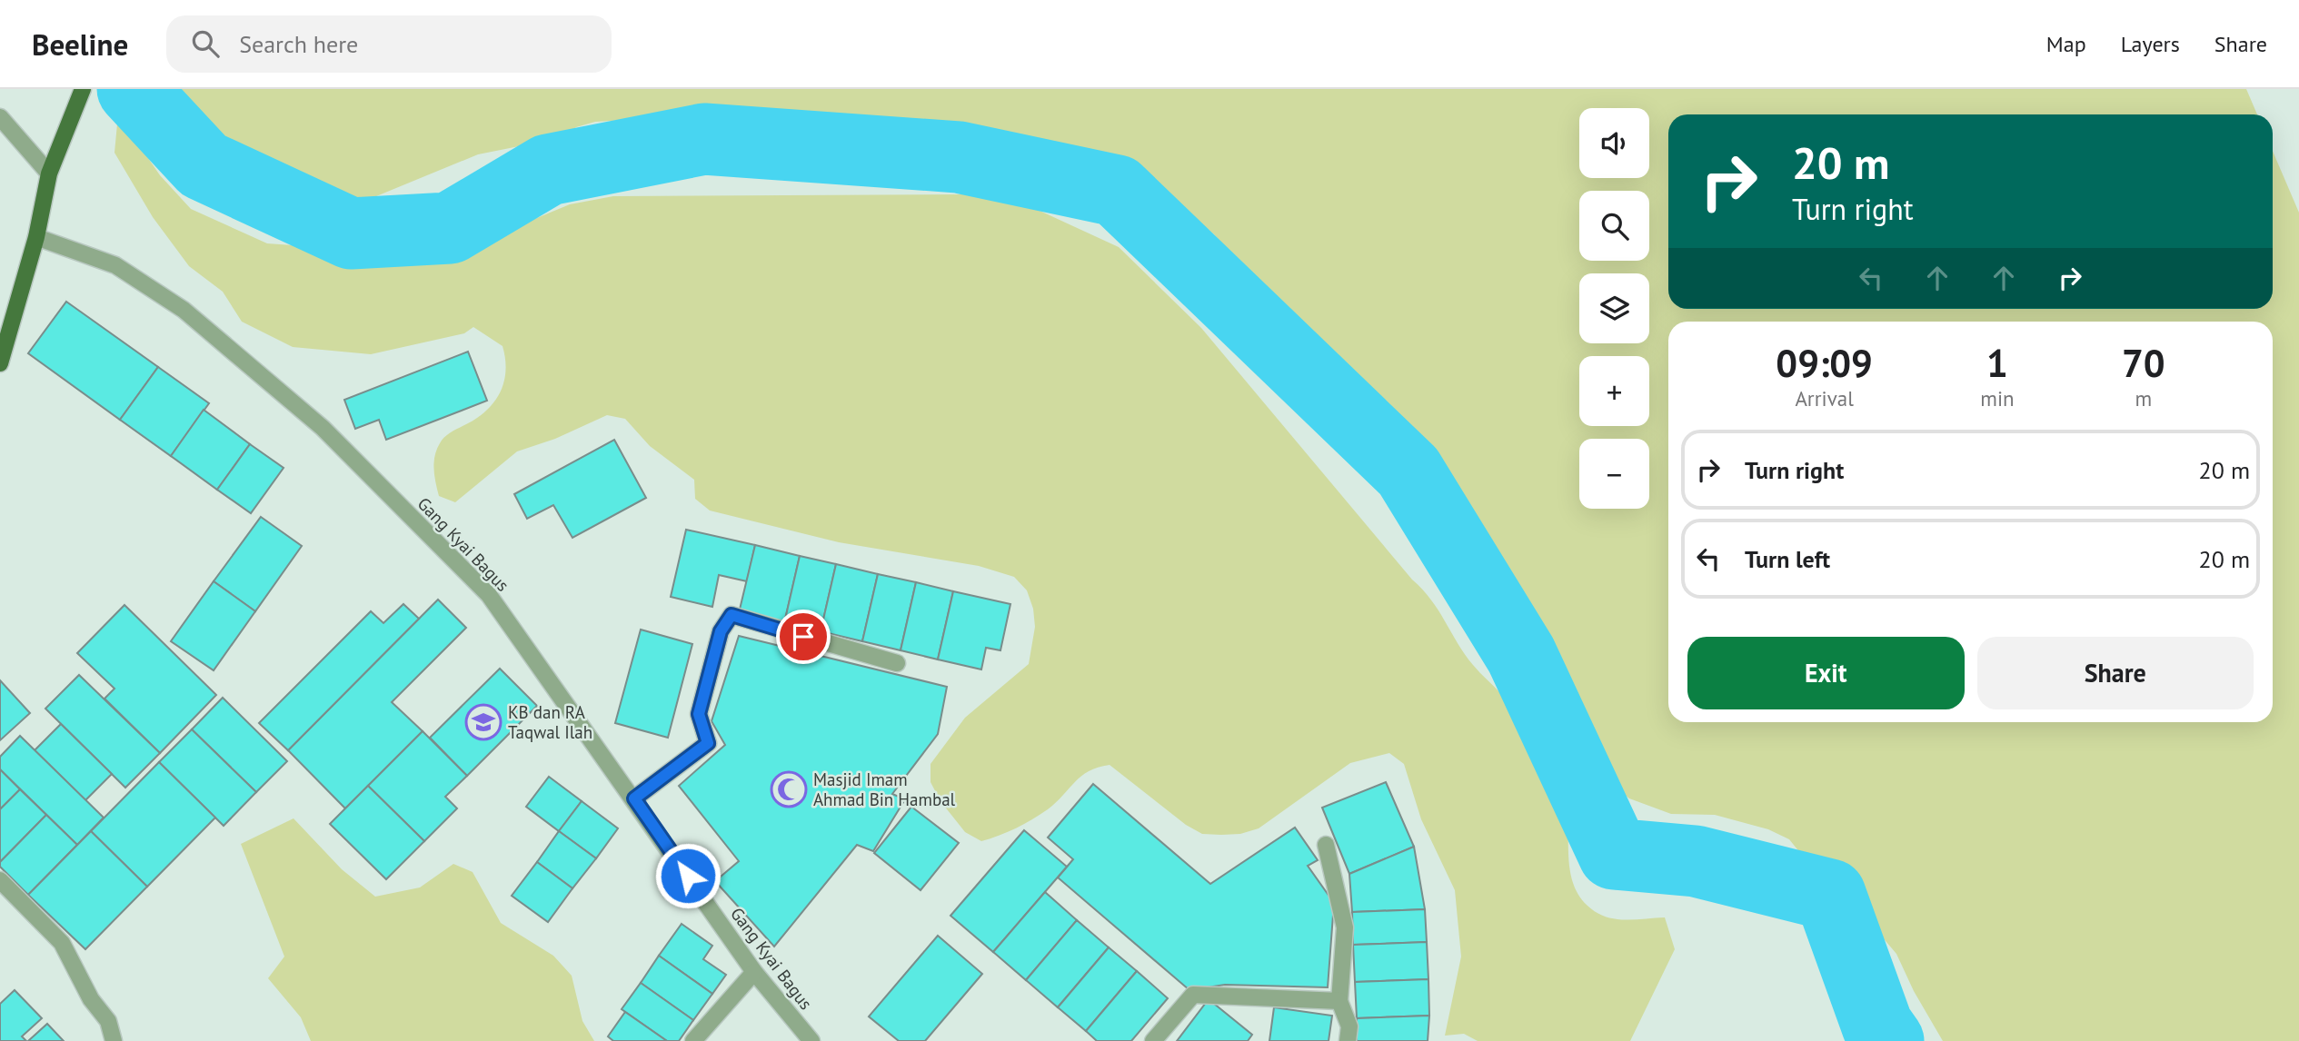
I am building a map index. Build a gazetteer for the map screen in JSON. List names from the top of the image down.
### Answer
{
  "streets": {
    "street": ["Gang Kyai Bagus"]
  },
  "places": {
    "school or university": ["KB dan RA Taqwal Ilah"],
    "mosque": ["Masjid Imam Ahmad Bin Hambal"]
  },
  "page": {
    "header": "Beeline",
    "search": "Search here",
    "nav": ["Map", "Layers", "Share"],
    "map_buttons": ["+", "−"],
    "turn": ["20 m", "Turn right"],
    "eta": [
      "09:09",
      "Arrival",
      "1",
      "min",
      "70",
      "m"
    ],
    "list": [
      {
        "name": "Turn right",
        "value": "20 m"
      },
      {
        "name": "Turn left",
        "value": "20 m"
      }
    ],
    "buttons": ["Exit", "Share"]
  }
}
